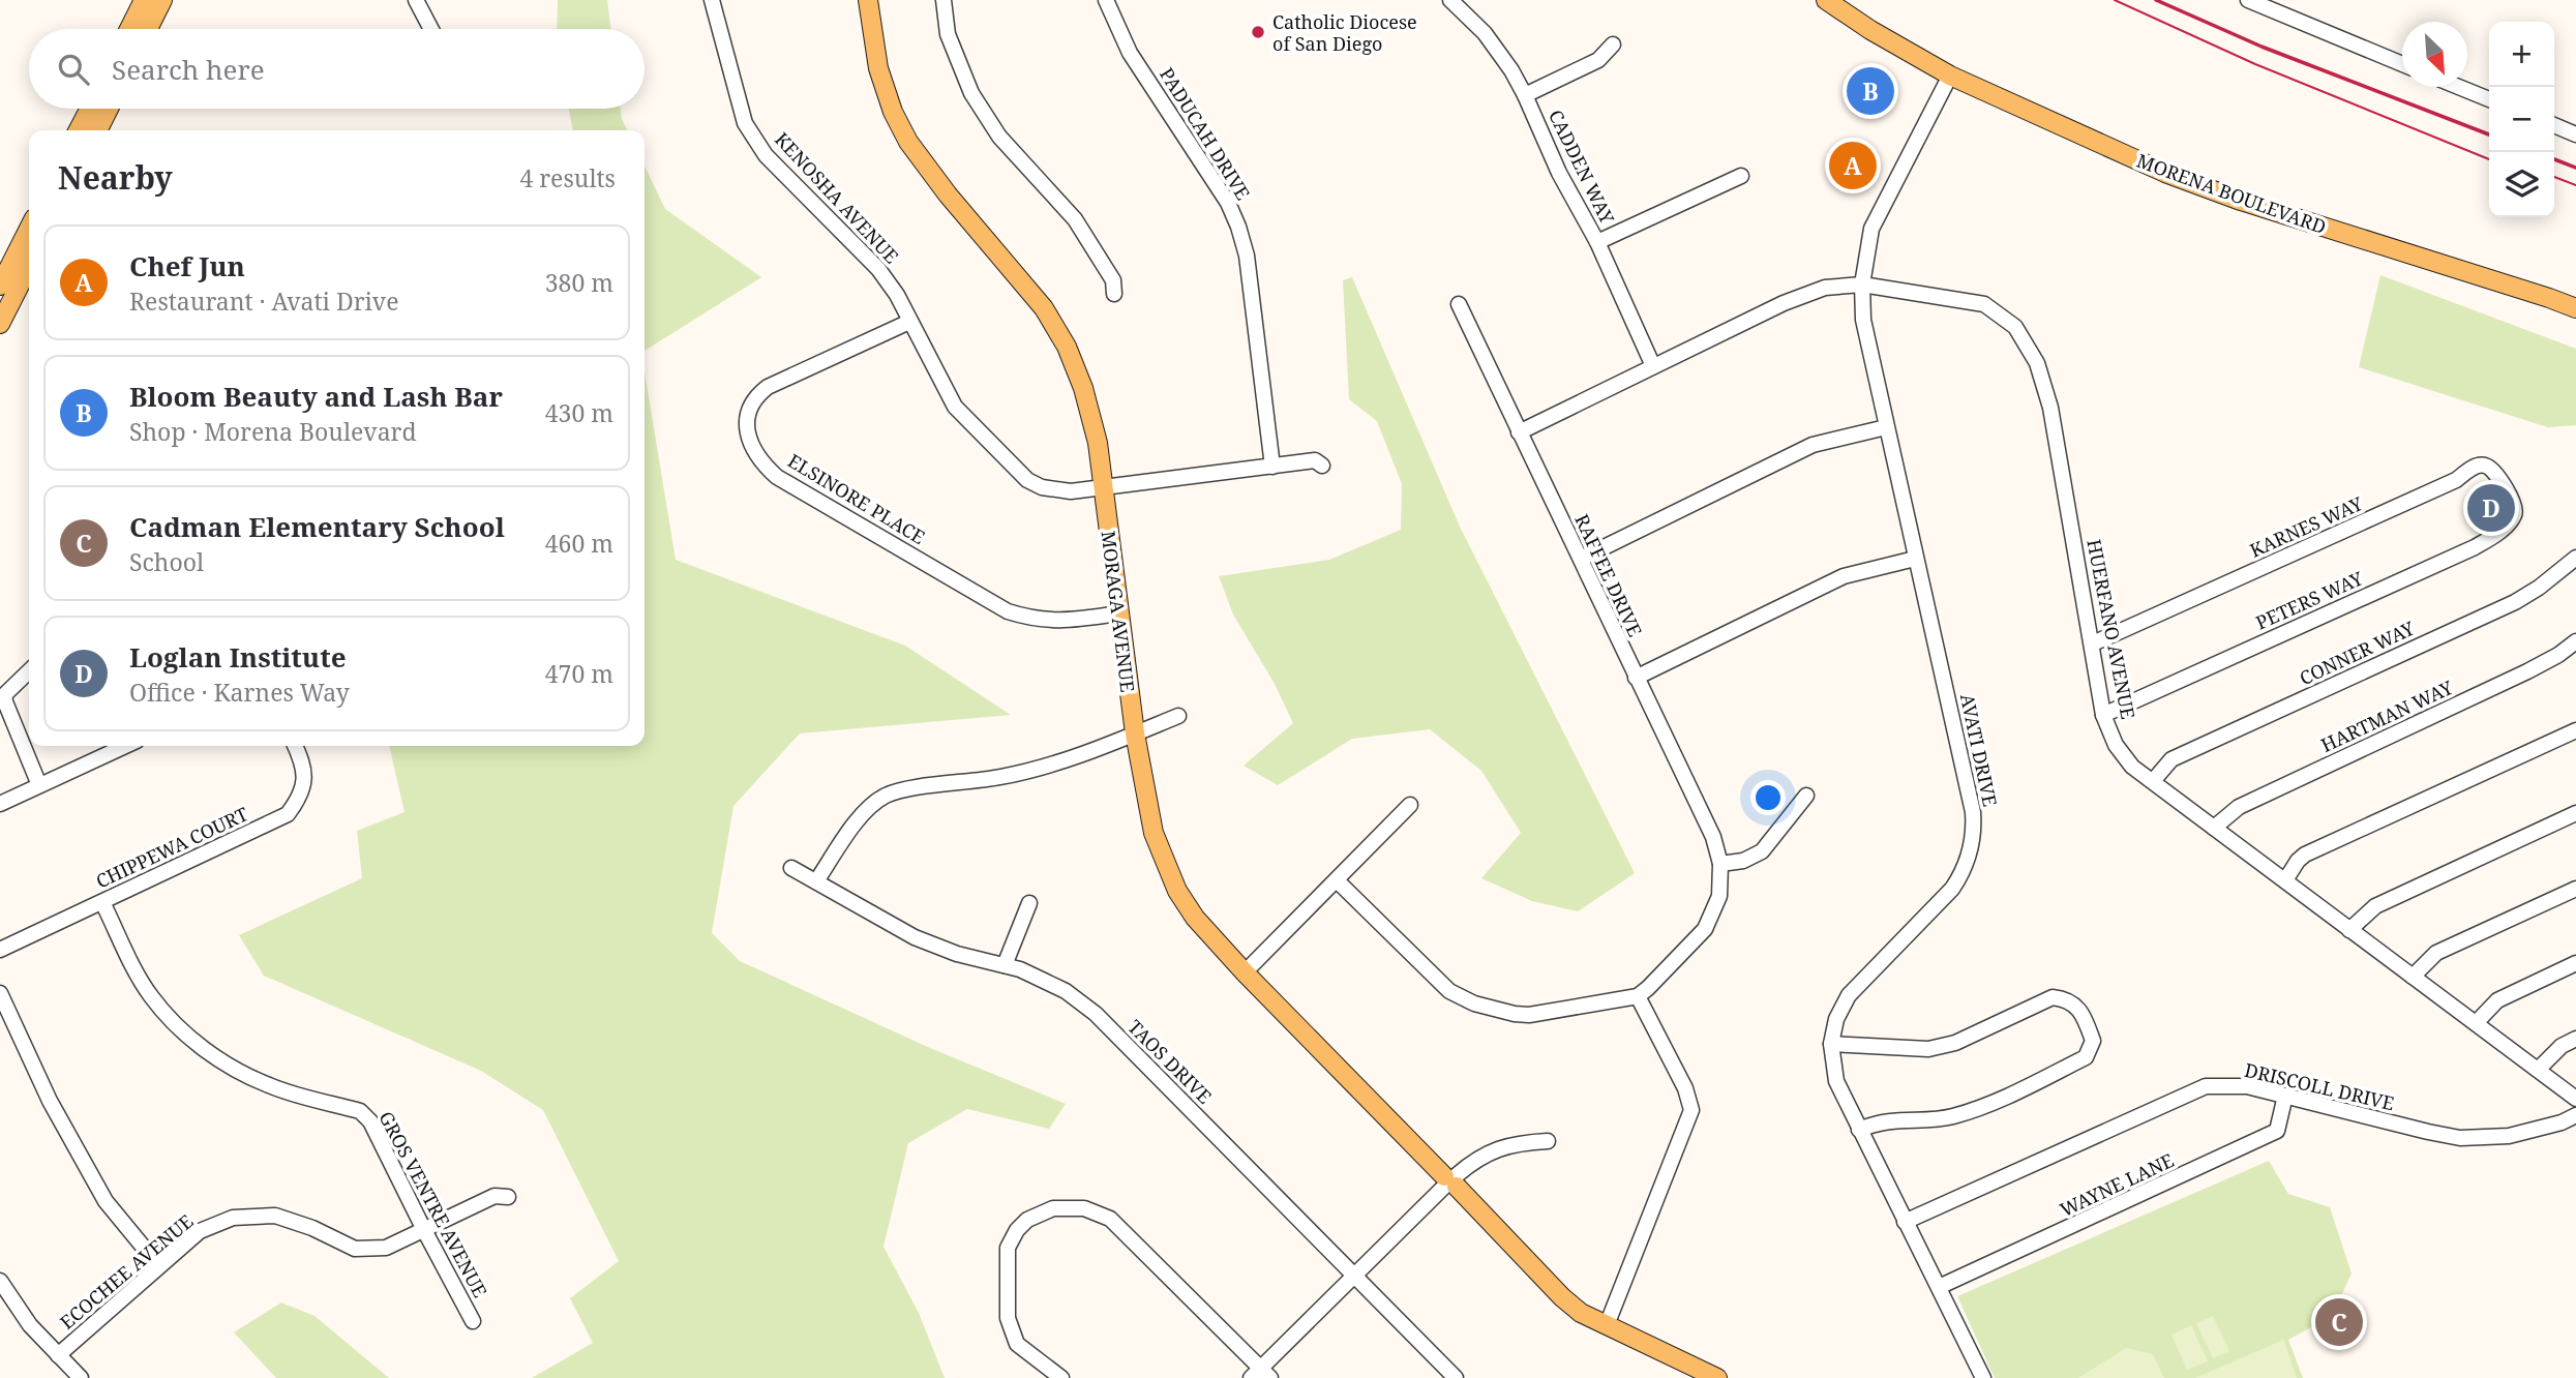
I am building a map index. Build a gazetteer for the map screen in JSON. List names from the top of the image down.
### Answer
{
  "streets": {
    "main road": ["MORENA BOULEVARD", "MORAGA AVENUE"],
    "street": [
      "PADUCAH DRIVE",
      "CADDEN WAY",
      "KENOSHA AVENUE",
      "ELSINORE PLACE",
      "KARNES WAY",
      "RAFFEE DRIVE",
      "PETERS WAY",
      "HUERFANO AVENUE",
      "CONNER WAY",
      "HARTMAN WAY",
      "AVATI DRIVE",
      "CHIPPEWA COURT",
      "TAOS DRIVE",
      "DRISCOLL DRIVE",
      "WAYNE LANE",
      "GROS VENTRE AVENUE",
      "ECOCHEE AVENUE"
    ]
  },
  "crossings": [
    ["PADUCAH DRIVE", "KENOSHA AVENUE"],
    ["CADDEN WAY", "HUERFANO AVENUE"],
    ["MORENA BOULEVARD", "AVATI DRIVE"],
    ["KENOSHA AVENUE", "ELSINORE PLACE"],
    ["KENOSHA AVENUE", "MORAGA AVENUE"],
    ["ELSINORE PLACE", "MORAGA AVENUE"],
    ["KARNES WAY", "PETERS WAY"],
    ["KARNES WAY", "HUERFANO AVENUE"],
    ["RAFFEE DRIVE", "HUERFANO AVENUE"],
    ["PETERS WAY", "HUERFANO AVENUE"],
    ["HUERFANO AVENUE", "CONNER WAY"],
    ["HUERFANO AVENUE", "HARTMAN WAY"],
    ["HUERFANO AVENUE", "AVATI DRIVE"],
    ["AVATI DRIVE", "DRISCOLL DRIVE"],
    ["AVATI DRIVE", "WAYNE LANE"],
    ["CHIPPEWA COURT", "GROS VENTRE AVENUE"],
    ["DRISCOLL DRIVE", "WAYNE LANE"],
    ["GROS VENTRE AVENUE", "ECOCHEE AVENUE"]
  ],
  "places": ["Catholic Diocese of San Diego"],
  "north": "bottom right",
  "page": {
    "map_buttons": ["+", "−"],
    "search": "Search here",
    "pins": [
      "B",
      "A",
      "D",
      "C"
    ],
    "heading": ["Nearby", "4 results"],
    "list": [
      {
        "mark": "A",
        "name": "Chef Jun",
        "note": "Restaurant · Avati Drive",
        "value": "380 m"
      },
      {
        "mark": "B",
        "name": "Bloom Beauty and Lash Bar",
        "note": "Shop · Morena Boulevard",
        "value": "430 m"
      },
      {
        "mark": "C",
        "name": "Cadman Elementary School",
        "note": "School",
        "value": "460 m"
      },
      {
        "mark": "D",
        "name": "Loglan Institute",
        "note": "Office · Karnes Way",
        "value": "470 m"
      }
    ]
  }
}
